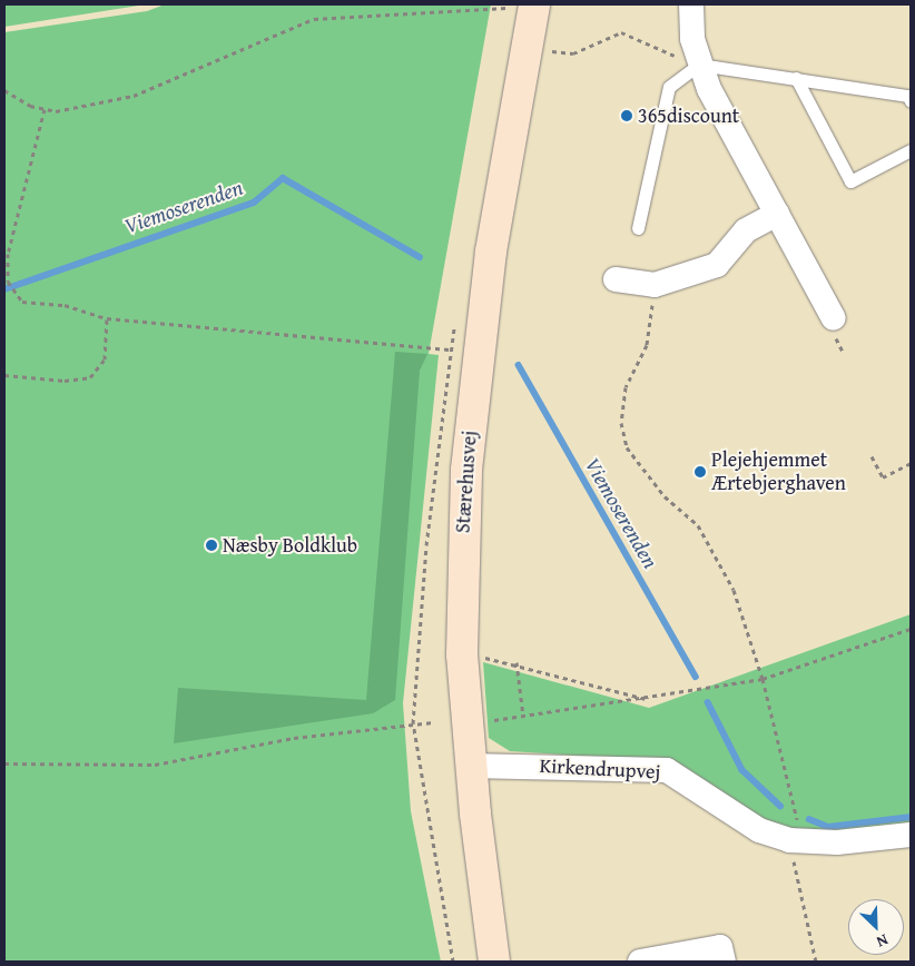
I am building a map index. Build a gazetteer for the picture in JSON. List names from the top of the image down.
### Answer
{
  "streets": {
    "street": ["Stærehusvej", "Kirkendrupvej"]
  },
  "crossings": [
    ["Stærehusvej", "Kirkendrupvej"]
  ],
  "water": ["Viemoserenden"],
  "places": ["365discount", "Plejehjemmet Ærtebjerghaven", "Næsby Boldklub"],
  "north": "bottom right"
}
